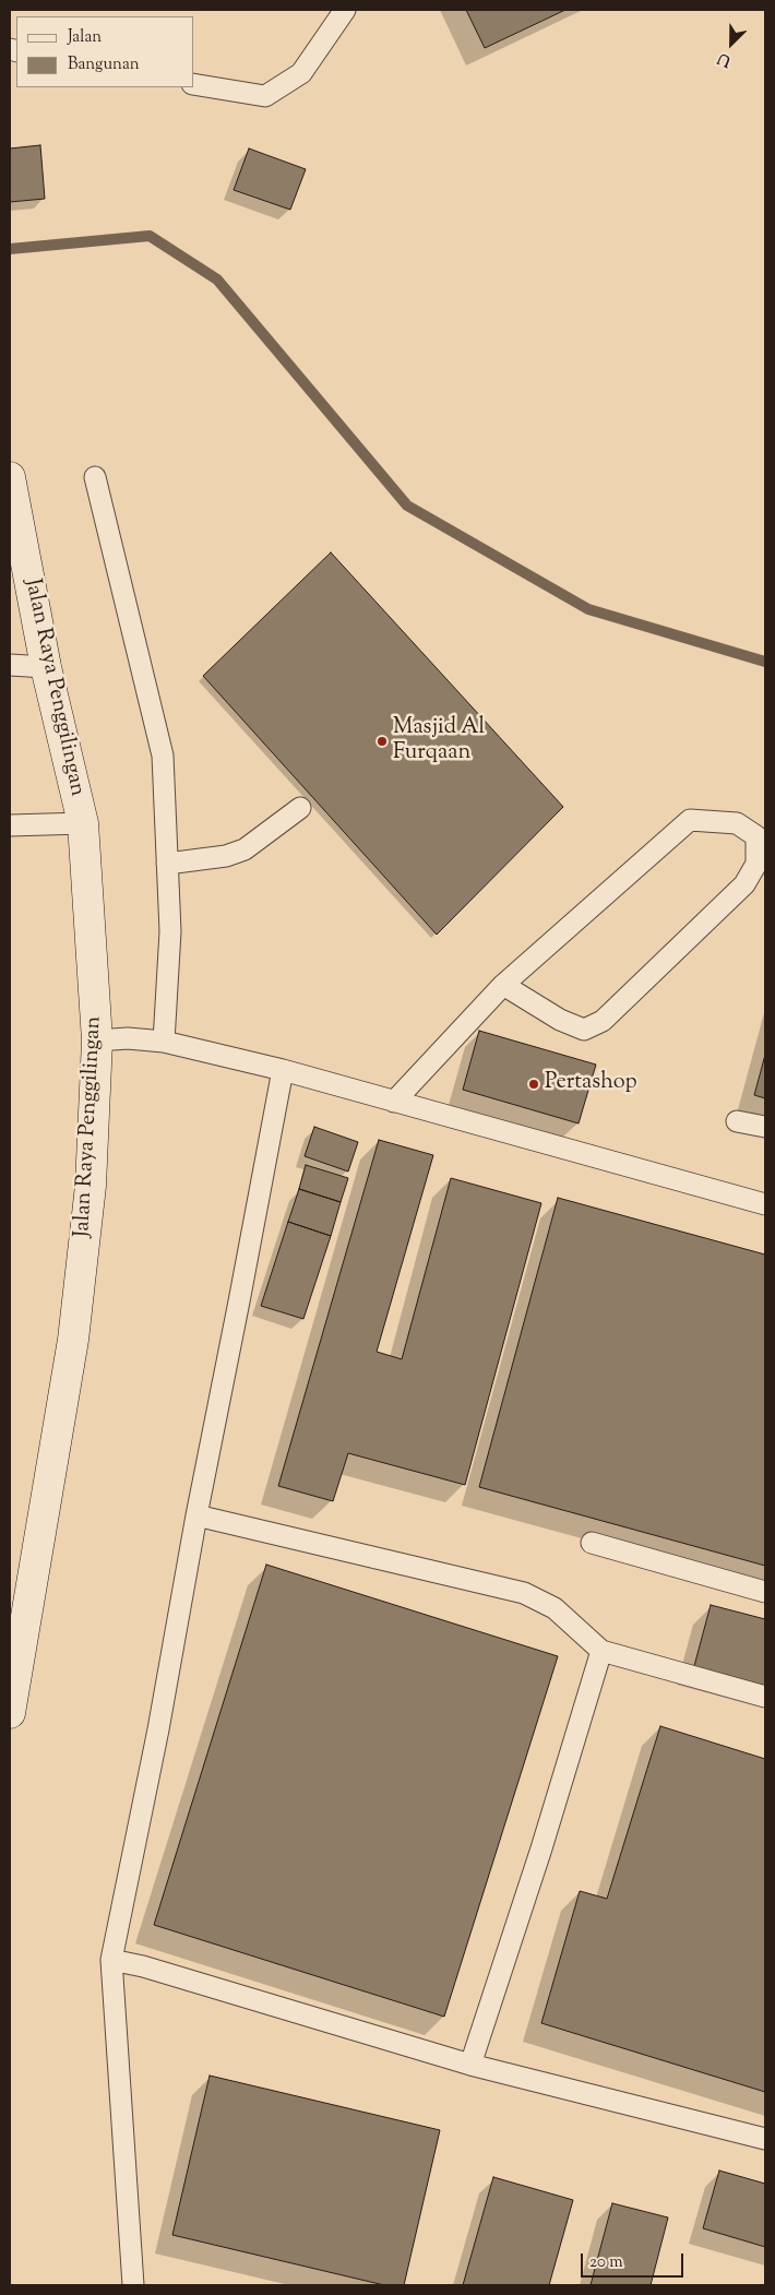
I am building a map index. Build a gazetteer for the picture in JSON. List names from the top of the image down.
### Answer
{
  "streets": {
    "street": ["Jalan Raya Penggilingan"]
  },
  "places": ["Masjid Al Furqaan", "Pertashop"],
  "legend": ["Jalan", "Bangunan"],
  "scale_bar": "20 m",
  "north": "bottom left"
}
